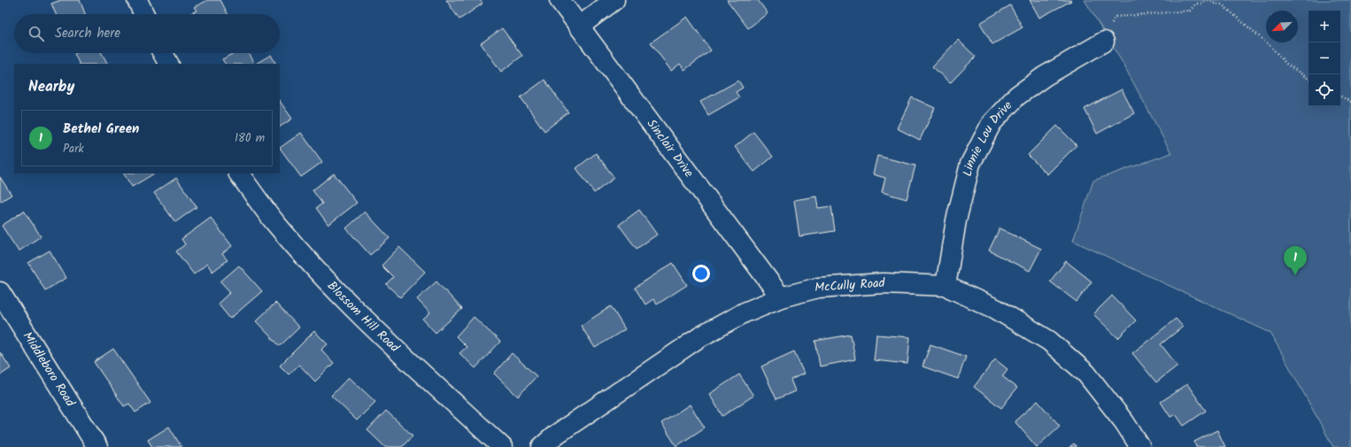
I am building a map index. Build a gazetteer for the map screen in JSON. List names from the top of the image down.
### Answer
{
  "streets": {
    "street": [
      "Linnie Lou Drive",
      "Sinclair Drive",
      "McCully Road",
      "Blossom Hill Road",
      "Middleboro Road"
    ]
  },
  "crossings": [
    ["Linnie Lou Drive", "McCully Road"],
    ["Sinclair Drive", "McCully Road"]
  ],
  "north": "bottom left",
  "page": {
    "map_buttons": ["+", "−"],
    "search": "Search here",
    "heading": "Nearby",
    "list": [
      {
        "mark": "1",
        "name": "Bethel Green",
        "note": "Park",
        "value": "180 m"
      }
    ],
    "pins": "1"
  }
}
